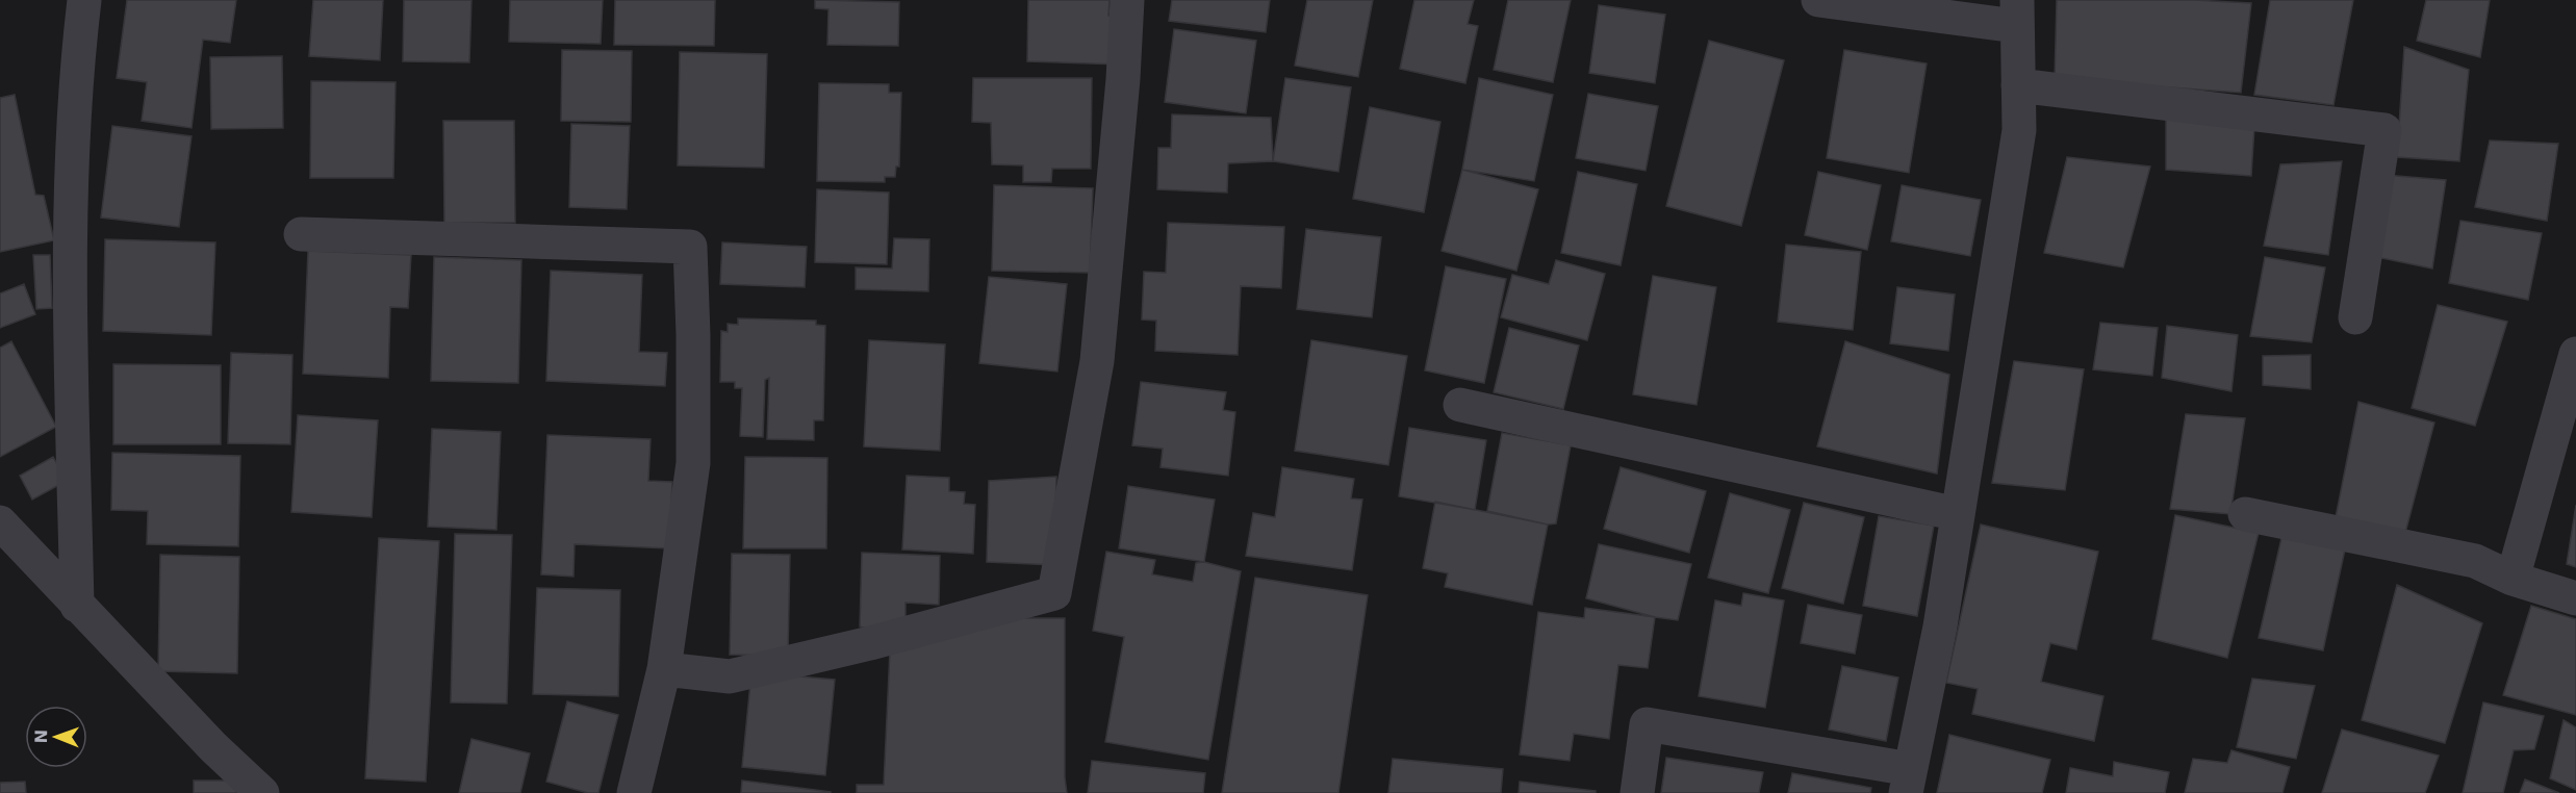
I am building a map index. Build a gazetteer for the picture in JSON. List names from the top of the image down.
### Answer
{
  "north": "left"
}
